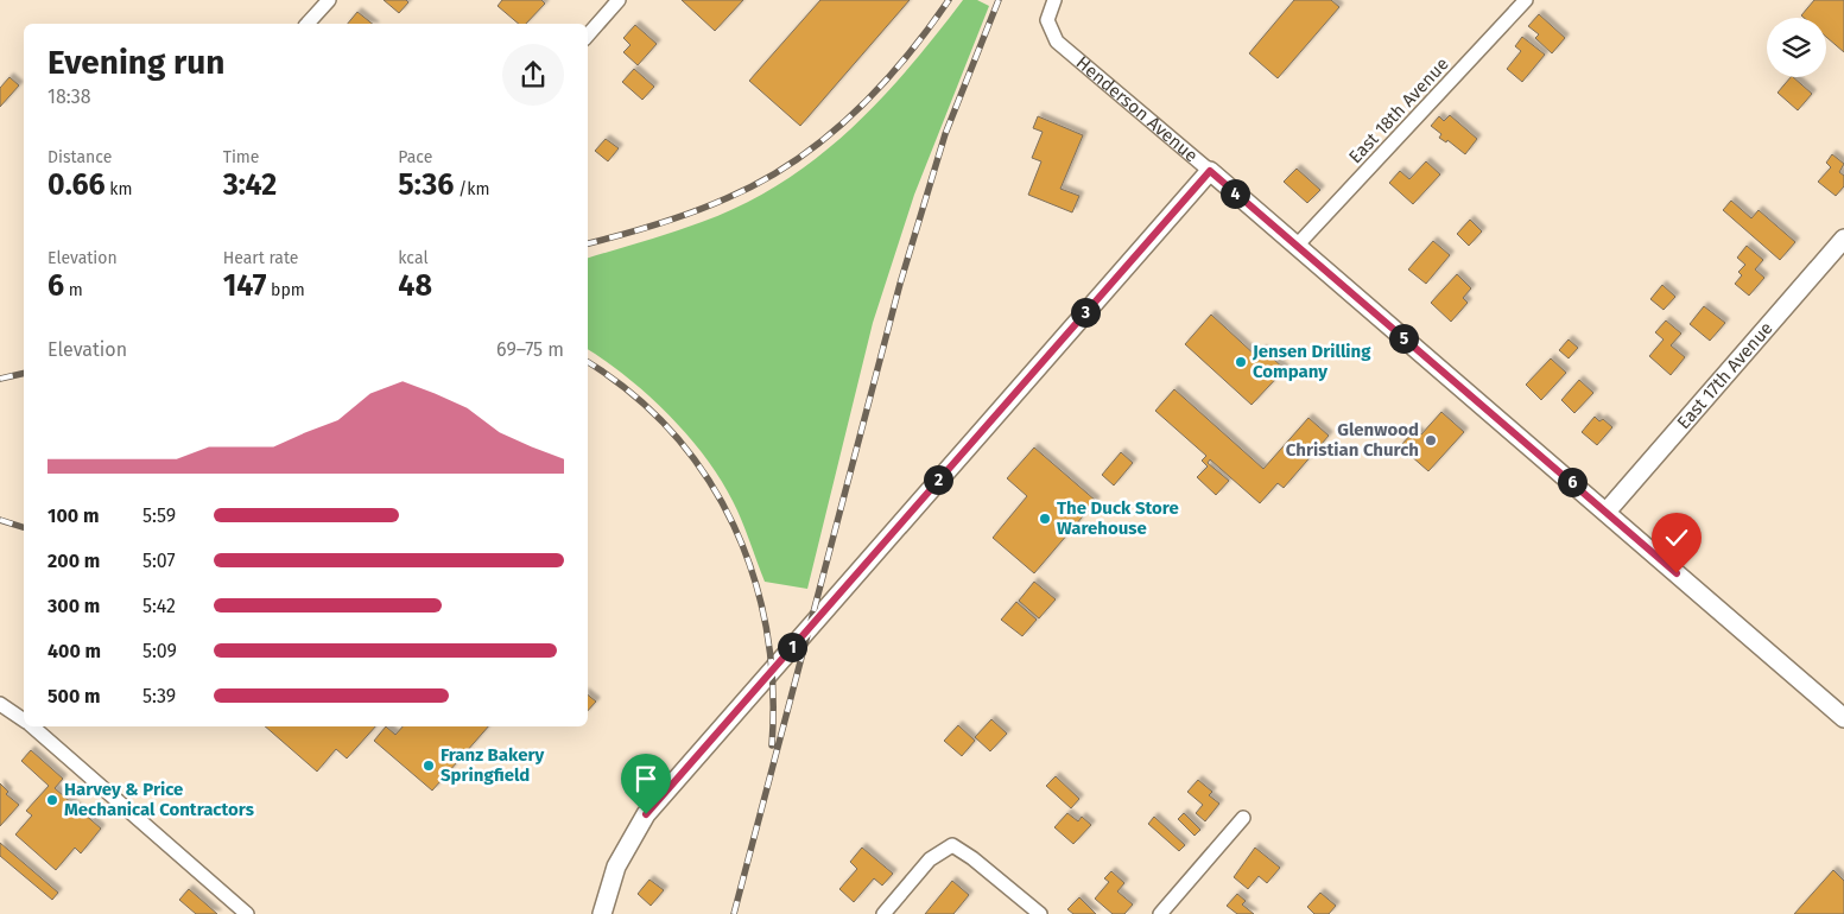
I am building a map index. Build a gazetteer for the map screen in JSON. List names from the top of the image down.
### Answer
{
  "streets": {
    "street": ["Henderson Avenue", "East 18th Avenue", "East 17th Avenue"]
  },
  "crossings": [
    ["Henderson Avenue", "East 18th Avenue"],
    ["Henderson Avenue", "East 17th Avenue"]
  ],
  "places": [
    "Jensen Drilling Company",
    "Glenwood Christian Church",
    "The Duck Store Warehouse",
    "Franz Bakery Springfield",
    "Harvey & Price Mechanical Contractors"
  ],
  "page": {
    "heading": ["Evening run", "18:38"],
    "stats": [
      ["Distance", "0.66 km"],
      ["Time", "3:42"],
      ["Pace", "5:36 /km"],
      ["Elevation", "6 m"],
      ["Heart rate", "147 bpm"],
      ["kcal", "48"]
    ],
    "pins": [
      "4",
      "3",
      "5",
      "2",
      "6",
      "1"
    ],
    "chart": ["Elevation", "69–75 m"],
    "list": [
      {
        "name": "100 m",
        "note": "5:59"
      },
      {
        "name": "200 m",
        "note": "5:07"
      },
      {
        "name": "300 m",
        "note": "5:42"
      },
      {
        "name": "400 m",
        "note": "5:09"
      },
      {
        "name": "500 m",
        "note": "5:39"
      }
    ]
  }
}
